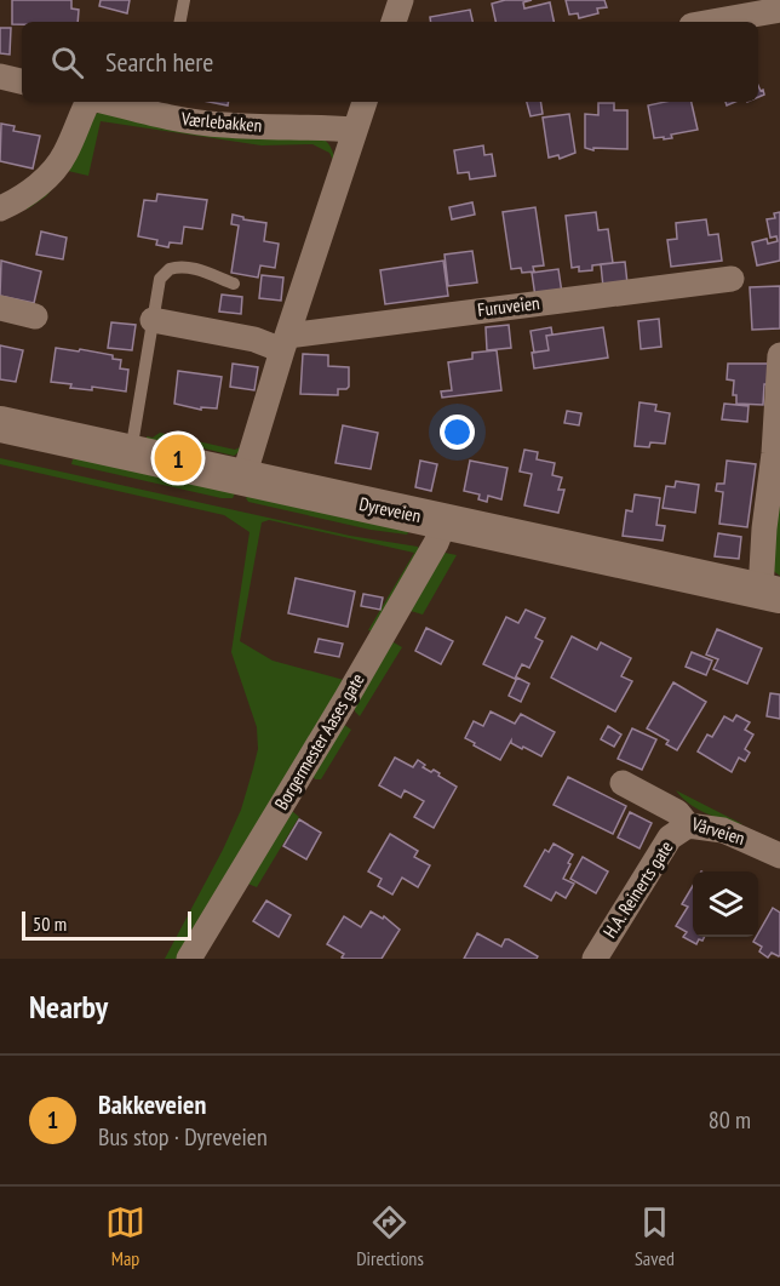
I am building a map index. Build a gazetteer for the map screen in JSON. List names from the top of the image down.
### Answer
{
  "streets": {
    "main road": ["Dyreveien"],
    "street": [
      "Værlebakken",
      "Furuveien",
      "Borgermester Aases gate",
      "Vårveien",
      "H.A. Reinerts gate"
    ]
  },
  "crossings": [
    ["Dyreveien", "Borgermester Aases gate"],
    ["Vårveien", "H.A. Reinerts gate"]
  ],
  "scale_bar": "50 m",
  "page": {
    "search": "Search here",
    "pins": "1",
    "scale": "50 m",
    "heading": "Nearby",
    "list": [
      {
        "mark": "1",
        "name": "Bakkeveien",
        "note": "Bus stop · Dyreveien",
        "value": "80 m"
      }
    ],
    "nav": ["Map", "Directions", "Saved"]
  }
}
